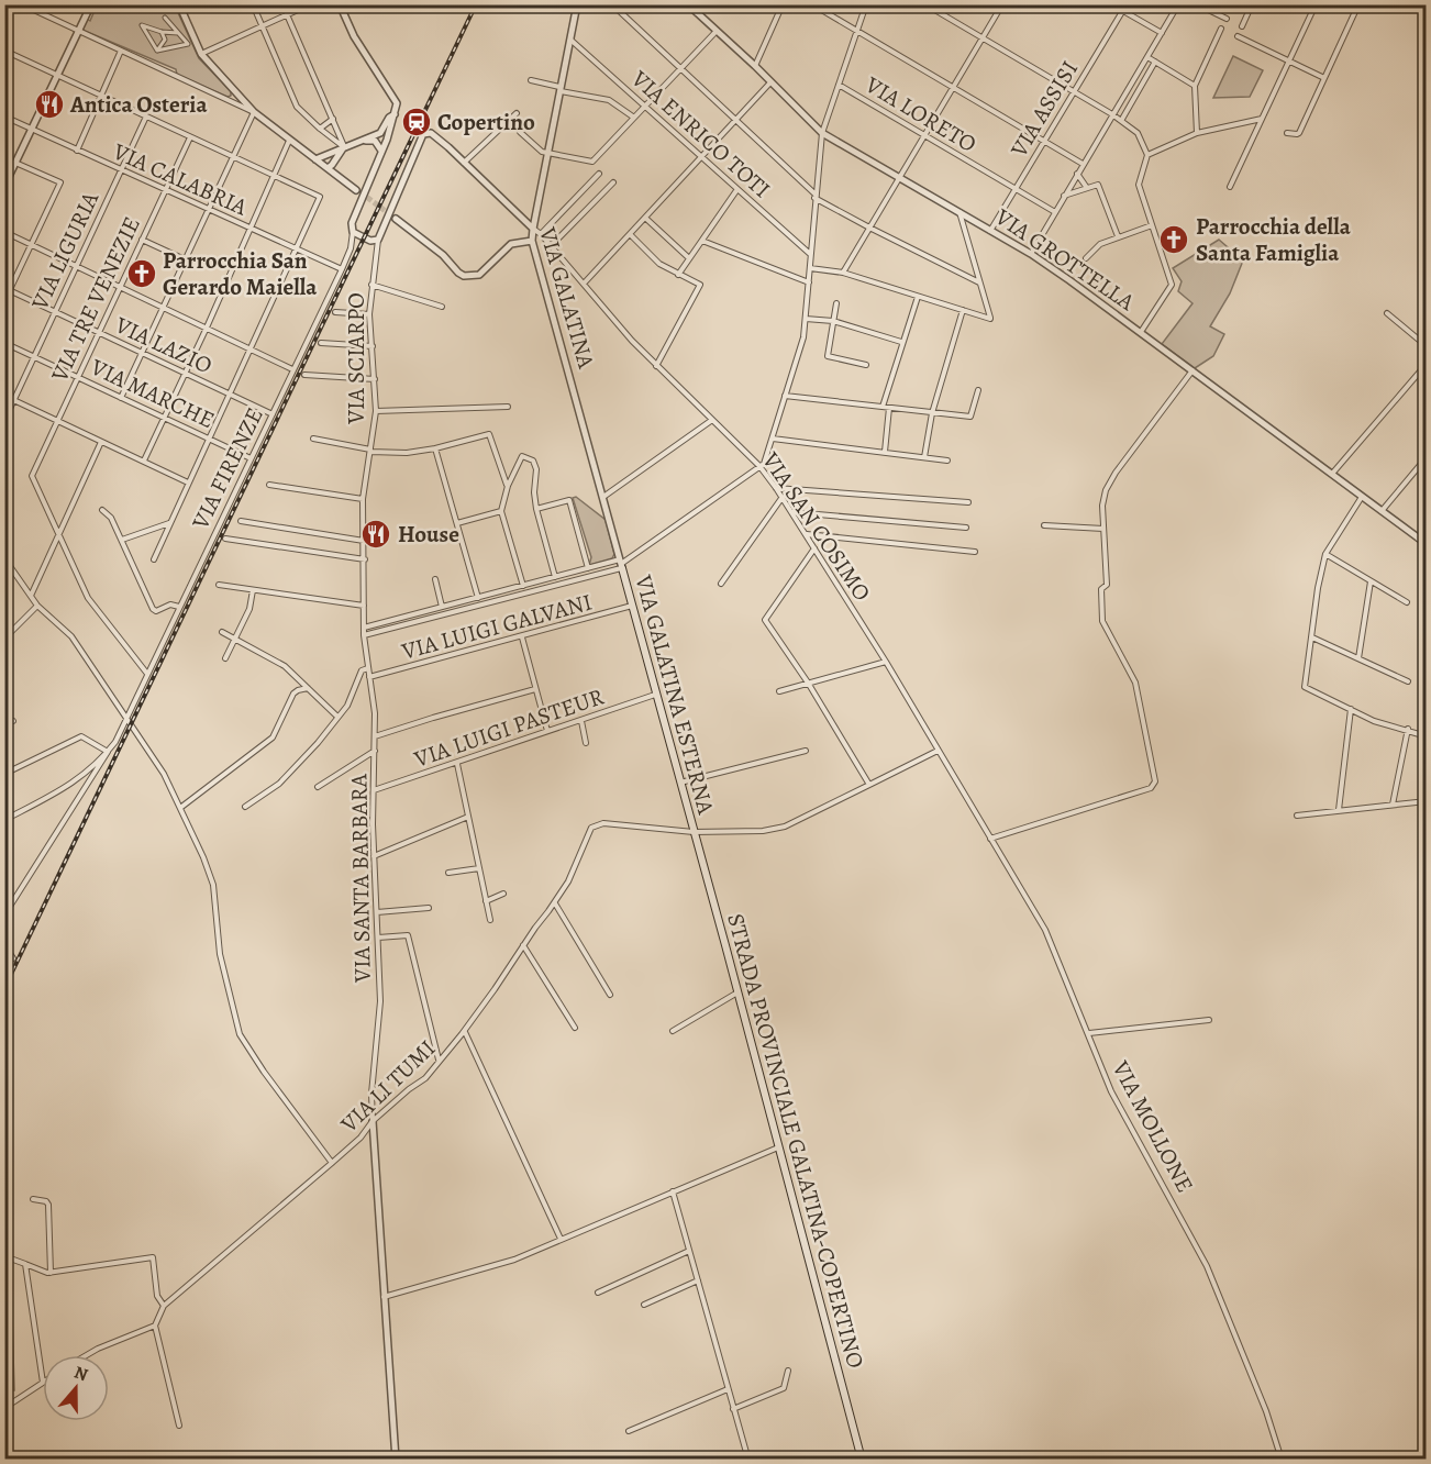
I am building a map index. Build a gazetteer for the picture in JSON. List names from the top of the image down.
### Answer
{
  "streets": {
    "main road": ["VIA GALATINA ESTERNA", "STRADA PROVINCIALE GALATINA-COPERTINO"],
    "street": [
      "VIA ASSISI",
      "VIA LORETO",
      "VIA ENRICO TOTI",
      "VIA CALABRIA",
      "VIA LIGURIA",
      "VIA GROTTELLA",
      "VIA GALATINA",
      "VIA TRE VENEZIE",
      "VIA LAZIO",
      "VIA SCIARPO",
      "VIA MARCHE",
      "VIA FIRENZE",
      "VIA SAN COSIMO",
      "VIA LUIGI GALVANI",
      "VIA LUIGI PASTEUR",
      "VIA SANTA BARBARA",
      "VIA LI TUMI",
      "VIA MOLLONE"
    ]
  },
  "crossings": [
    ["VIA ASSISI", "VIA LORETO"],
    ["VIA ASSISI", "VIA GROTTELLA"],
    ["VIA CALABRIA", "VIA LIGURIA"],
    ["VIA CALABRIA", "VIA TRE VENEZIE"],
    ["VIA CALABRIA", "VIA FIRENZE"],
    ["VIA LIGURIA", "VIA LAZIO"],
    ["VIA LIGURIA", "VIA MARCHE"],
    ["VIA GALATINA", "VIA SCIARPO"],
    ["VIA GALATINA", "VIA SAN COSIMO"],
    ["VIA GALATINA", "VIA GALATINA ESTERNA"],
    ["VIA TRE VENEZIE", "VIA LAZIO"],
    ["VIA TRE VENEZIE", "VIA MARCHE"],
    ["VIA LAZIO", "VIA FIRENZE"],
    ["VIA SCIARPO", "VIA SANTA BARBARA"],
    ["VIA MARCHE", "VIA FIRENZE"],
    ["VIA SAN COSIMO", "VIA MOLLONE"],
    ["VIA LUIGI GALVANI", "VIA GALATINA ESTERNA"],
    ["VIA LUIGI GALVANI", "VIA SANTA BARBARA"],
    ["VIA GALATINA ESTERNA", "VIA LUIGI PASTEUR"],
    ["VIA GALATINA ESTERNA", "VIA LI TUMI"],
    ["VIA GALATINA ESTERNA", "STRADA PROVINCIALE GALATINA-COPERTINO"],
    ["VIA LUIGI PASTEUR", "VIA SANTA BARBARA"],
    ["VIA SANTA BARBARA", "VIA LI TUMI"],
    ["VIA LI TUMI", "STRADA PROVINCIALE GALATINA-COPERTINO"]
  ],
  "places": {
    "restaurant": ["Antica Osteria", "House"],
    "station": ["Copertino"],
    "church": ["Parrocchia della Santa Famiglia", "Parrocchia San Gerardo Maiella"]
  },
  "north": "top"
}
